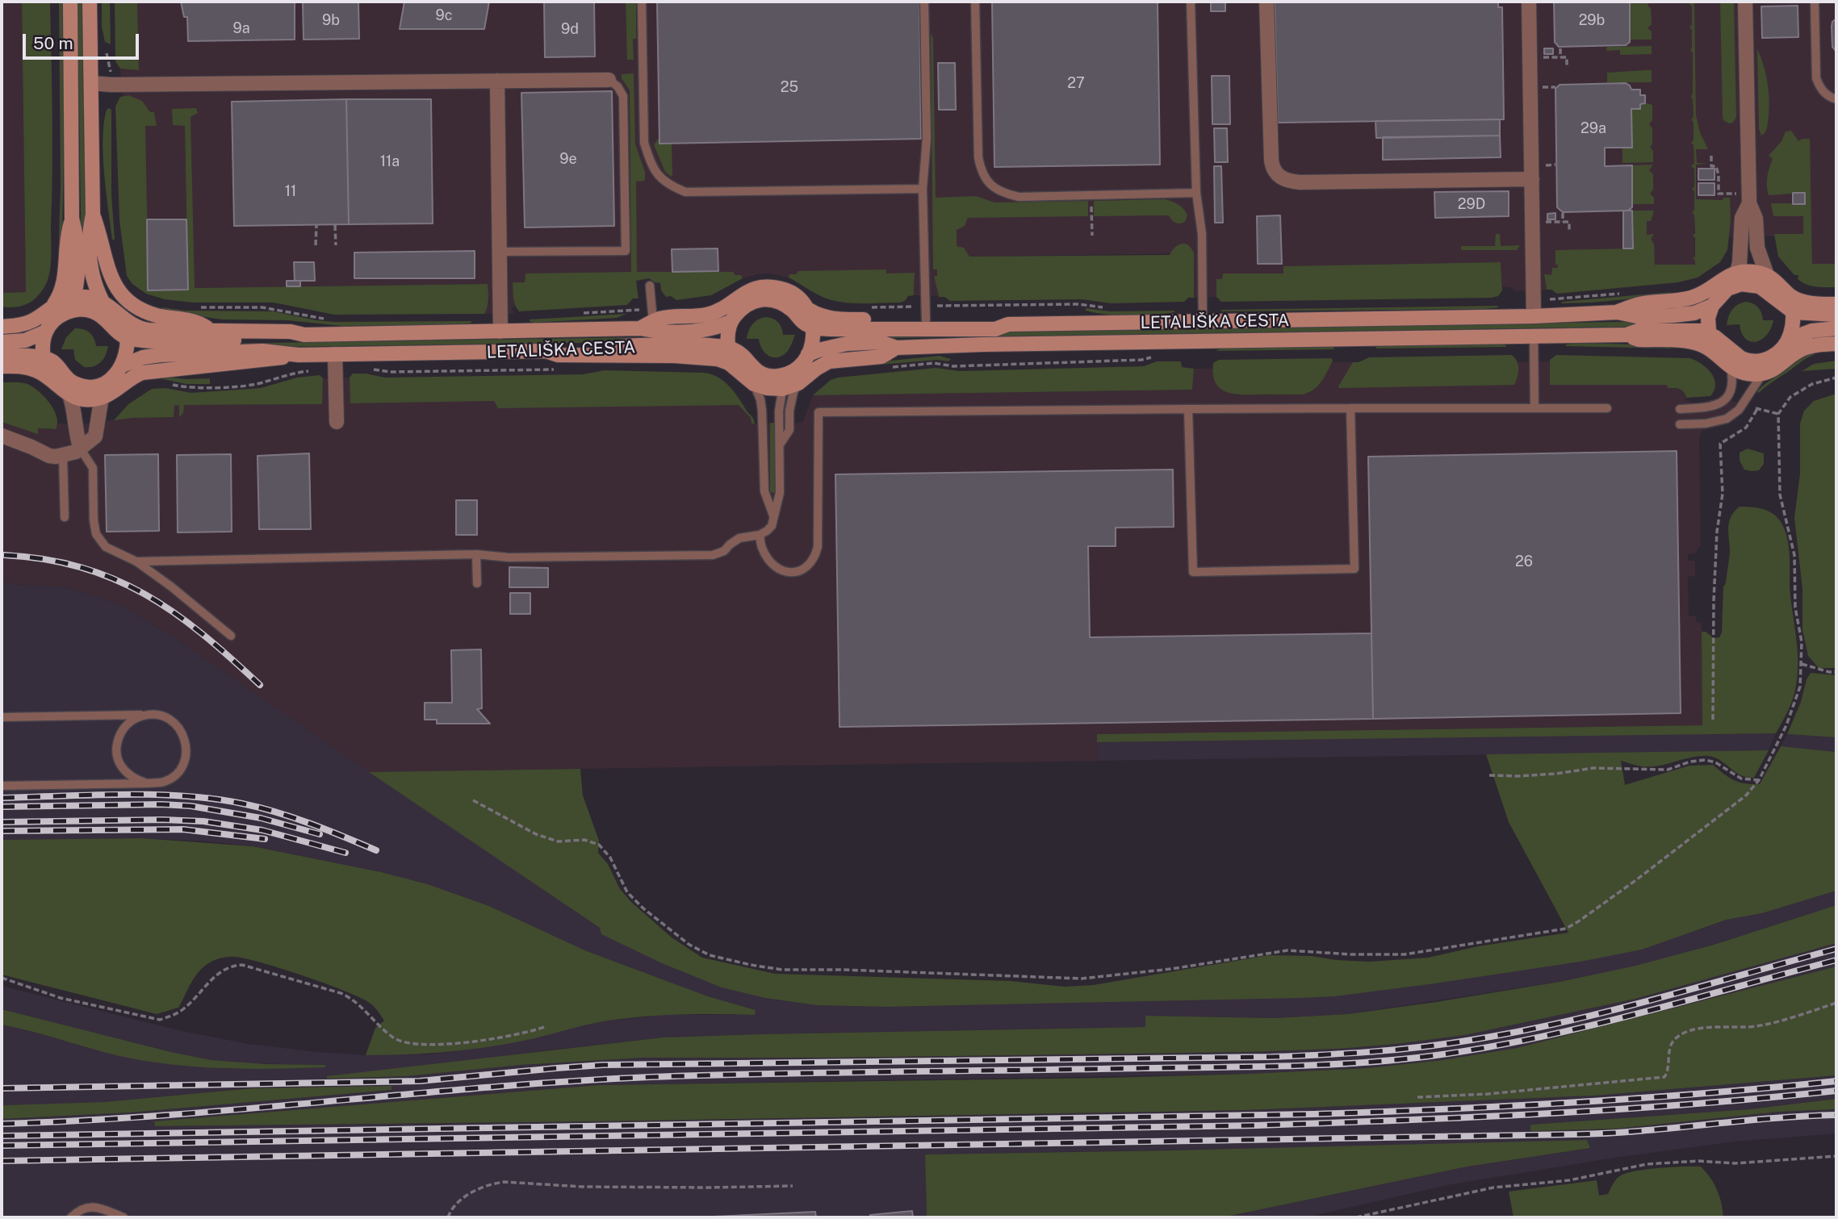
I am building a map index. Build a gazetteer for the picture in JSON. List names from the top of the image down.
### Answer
{
  "streets": {
    "main road": ["LETALIŠKA CESTA"]
  },
  "house_numbers": [
    "9c",
    "9b",
    "29b",
    "9a",
    "9d",
    "27",
    "25",
    "29a",
    "9e",
    "11a",
    "11",
    "29D",
    "26"
  ],
  "scale_bar": "50 m"
}
